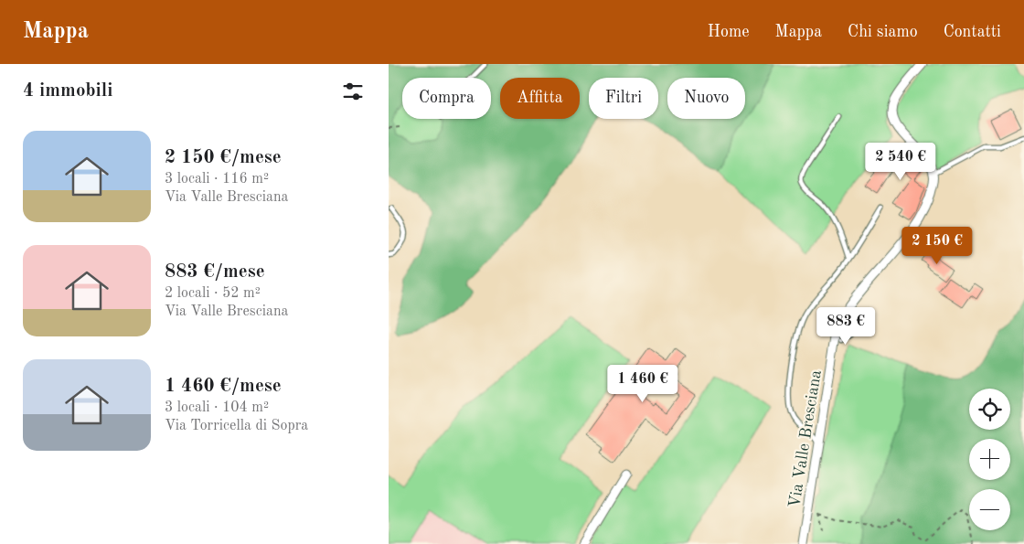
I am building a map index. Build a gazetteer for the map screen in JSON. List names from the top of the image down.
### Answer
{
  "streets": {
    "street": ["Via Valle Bresciana"]
  },
  "page": {
    "header": "Mappa",
    "nav": [
      "Home",
      "Mappa",
      "Chi siamo",
      "Contatti"
    ],
    "heading": "4 immobili",
    "chip": [
      "Compra",
      "Affitta",
      "Filtri",
      "Nuovo"
    ],
    "list": [
      {
        "name": "2 150 €/mese",
        "note": "3 locali · 116 m² · Via Valle Bresciana"
      },
      {
        "name": "883 €/mese",
        "note": "2 locali · 52 m² · Via Valle Bresciana"
      },
      {
        "name": "1 460 €/mese",
        "note": "3 locali · 104 m² · Via Torricella di Sopra"
      }
    ],
    "price": [
      "2 540 €",
      "2 150 €",
      "883 €",
      "1 460 €"
    ],
    "map_buttons": ["+", "−"]
  }
}
